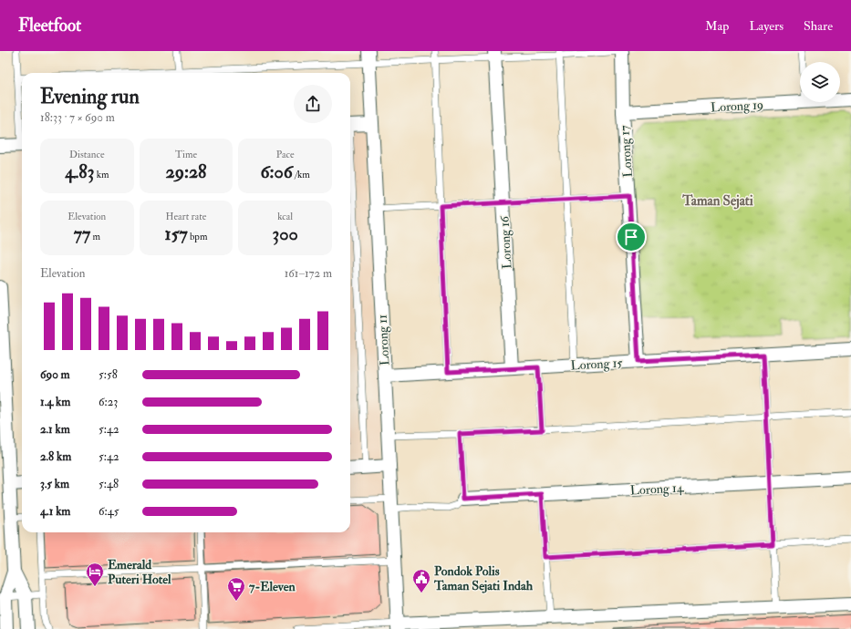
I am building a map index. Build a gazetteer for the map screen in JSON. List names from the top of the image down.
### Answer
{
  "streets": {
    "street": [
      "Lorong 19",
      "Lorong 17",
      "Lorong 16",
      "Lorong 11",
      "Lorong 15",
      "Lorong 14"
    ]
  },
  "crossings": [
    ["Lorong 19", "Lorong 17"],
    ["Lorong 17", "Lorong 15"],
    ["Lorong 16", "Lorong 15"],
    ["Lorong 11", "Lorong 15"]
  ],
  "districts": ["Taman Sejati"],
  "places": {
    "hotel": ["Emerald Puteri Hotel"],
    "public building": ["Pondok Polis Taman Sejati Indah"],
    "supermarket": ["7-Eleven"]
  },
  "page": {
    "header": "Fleetfoot",
    "nav": ["Map", "Layers", "Share"],
    "heading": ["Evening run", "18:33 · 7 × 690 m"],
    "stats": [
      ["Distance", "4.83 km"],
      ["Time", "29:28"],
      ["Pace", "6:06 /km"],
      ["Elevation", "77 m"],
      ["Heart rate", "157 bpm"],
      ["kcal", "300"]
    ],
    "chart": ["Elevation", "161–172 m"],
    "list": [
      {
        "name": "690 m",
        "note": "5:58"
      },
      {
        "name": "1.4 km",
        "note": "6:23"
      },
      {
        "name": "2.1 km",
        "note": "5:42"
      },
      {
        "name": "2.8 km",
        "note": "5:42"
      },
      {
        "name": "3.5 km",
        "note": "5:48"
      },
      {
        "name": "4.1 km",
        "note": "6:45"
      }
    ]
  }
}
